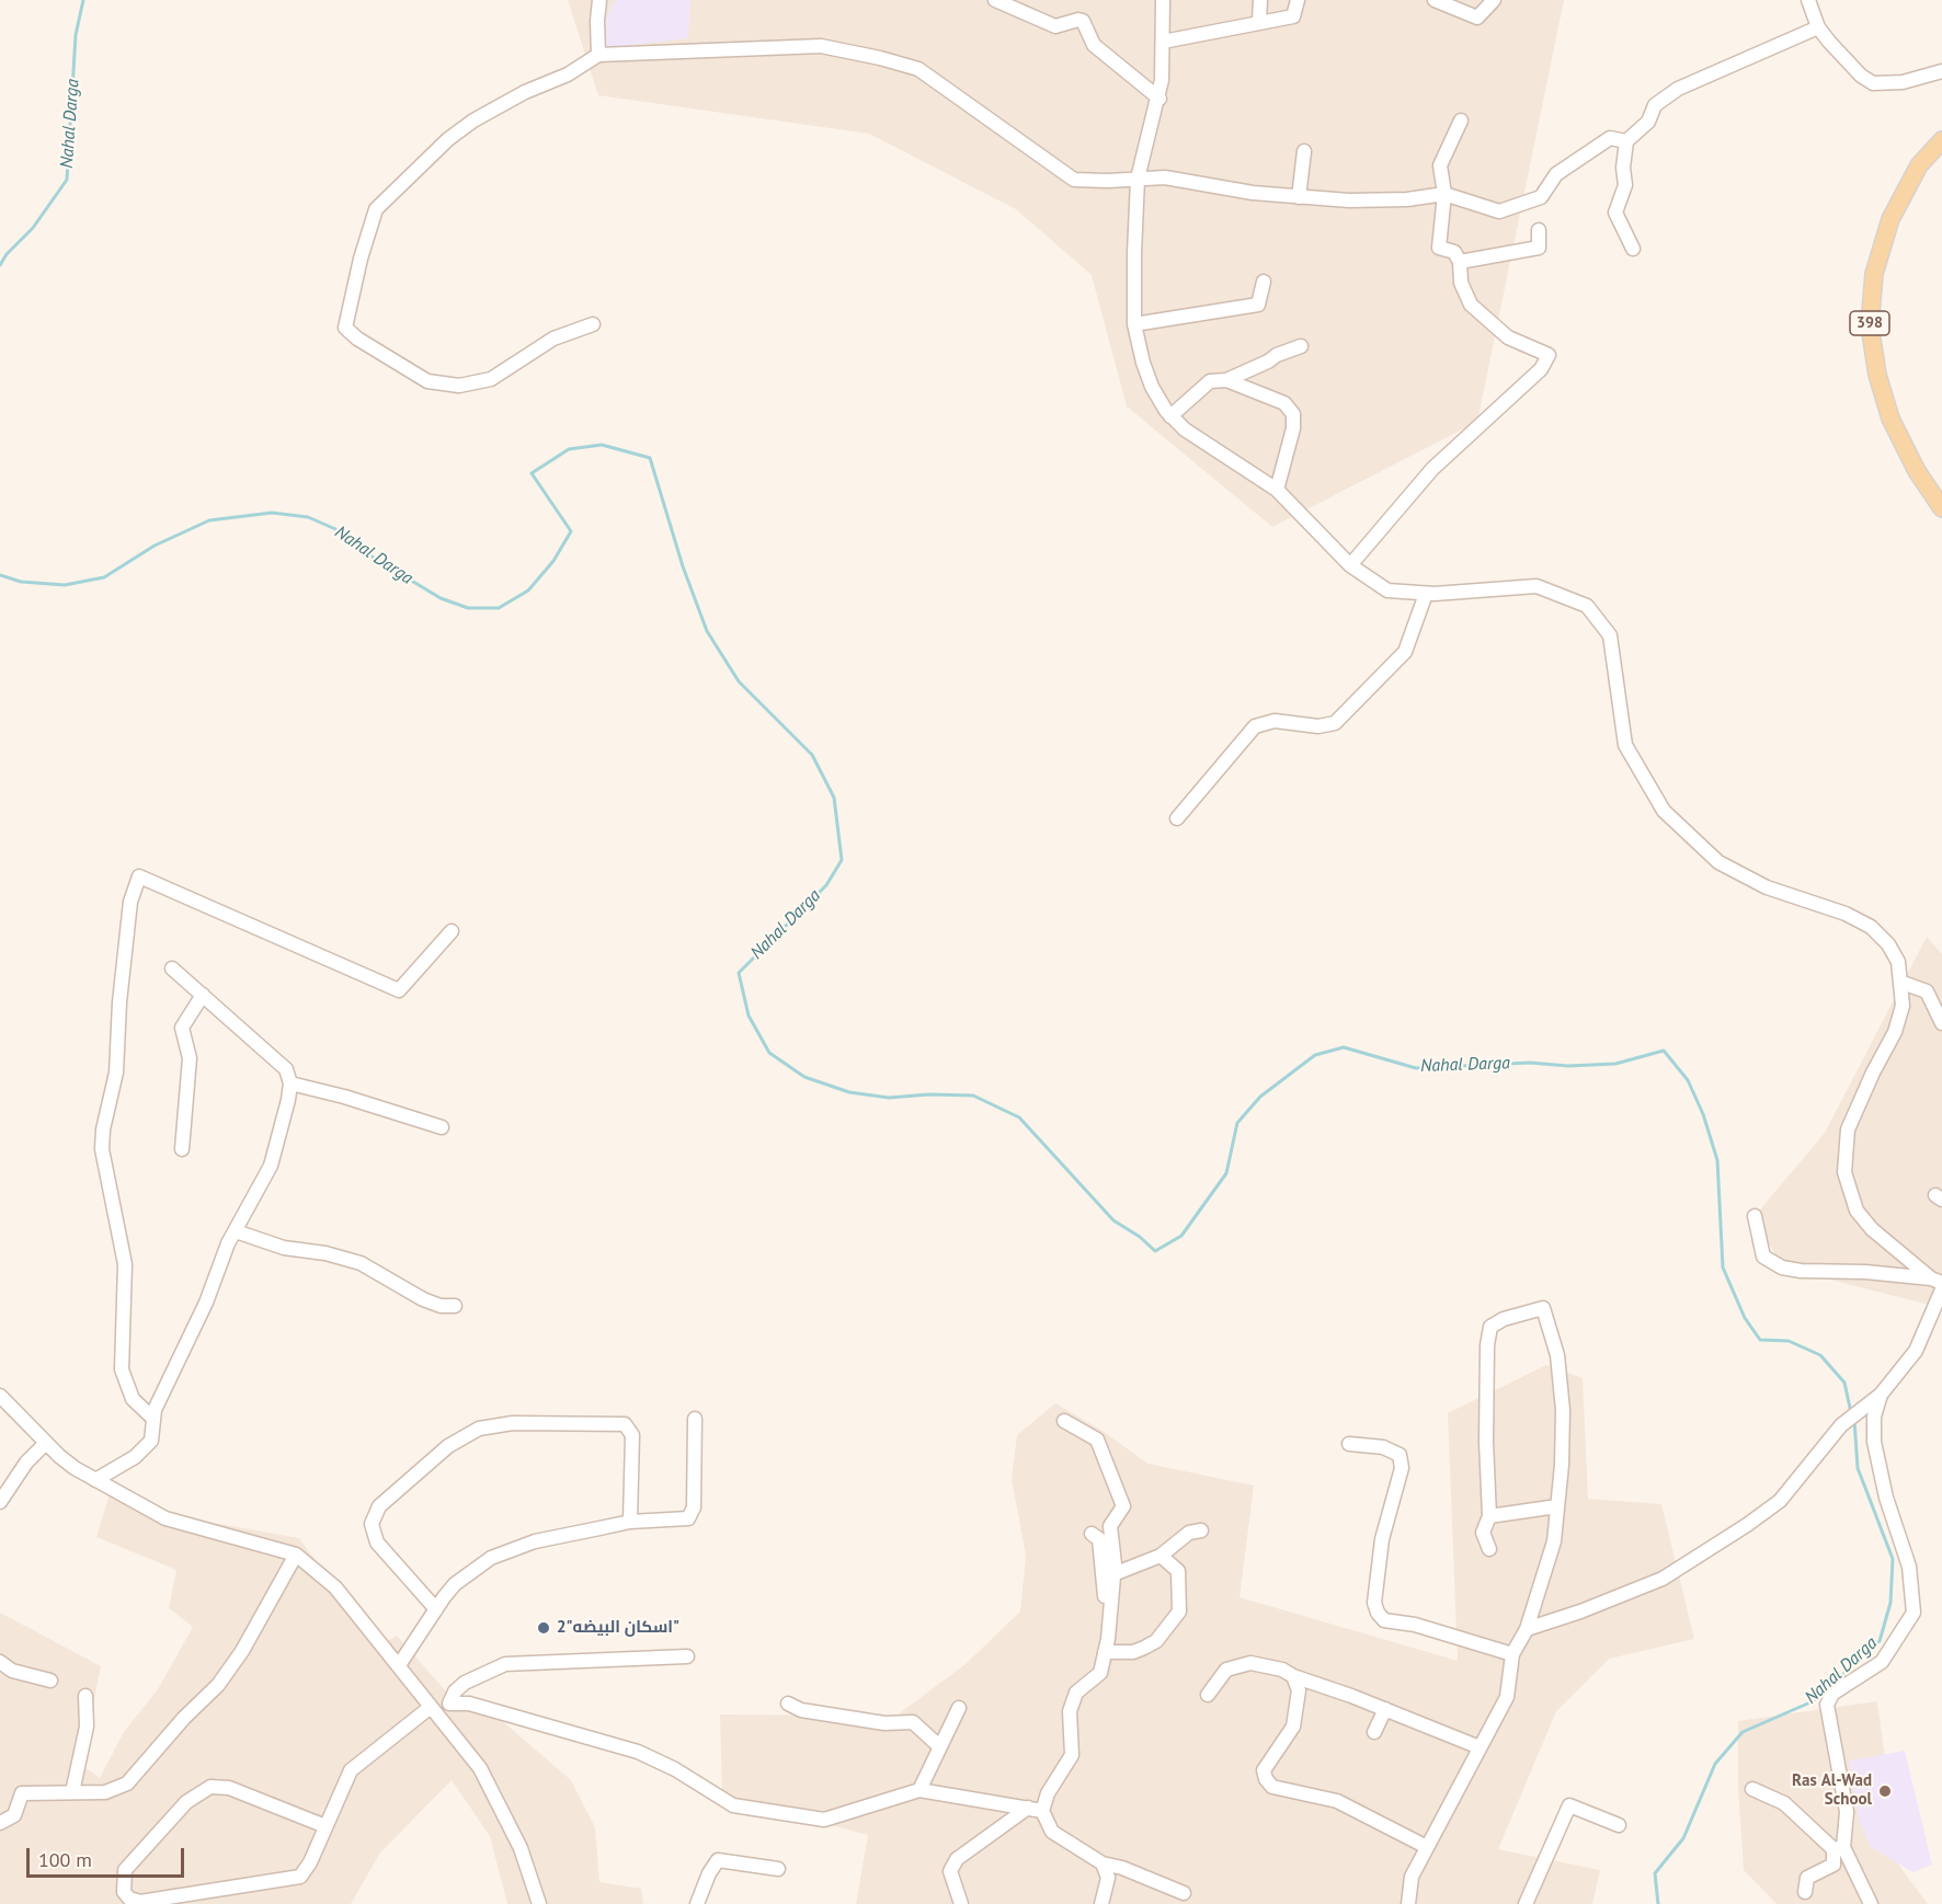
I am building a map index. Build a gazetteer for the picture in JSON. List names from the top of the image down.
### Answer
{
  "streets": {
    "main road": ["398"]
  },
  "water": ["Nahal Darga"],
  "places": ["اسكان البيضه\"2\"", "Ras Al-Wad School"],
  "scale_bar": "100 m"
}
